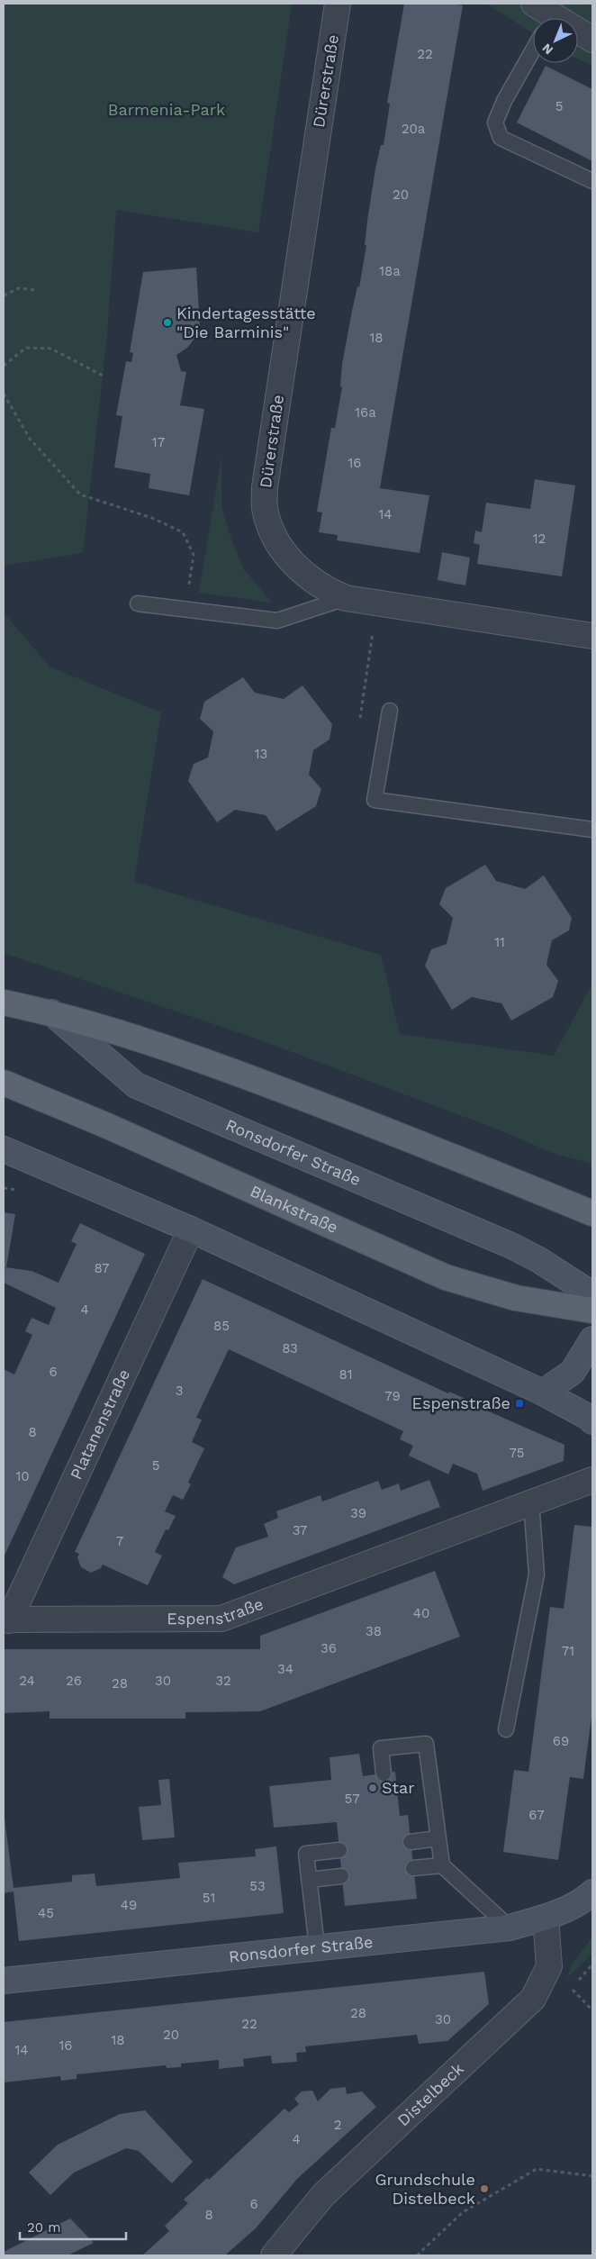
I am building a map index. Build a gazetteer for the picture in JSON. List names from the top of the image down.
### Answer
{
  "streets": {
    "main road": ["Ronsdorfer Straße", "Blankstraße"],
    "street": [
      "Dürerstraße",
      "Platanenstraße",
      "Espenstraße",
      "Distelbeck"
    ]
  },
  "crossings": [
    ["Ronsdorfer Straße", "Distelbeck"],
    ["Platanenstraße", "Espenstraße"]
  ],
  "parks": ["Barmenia-Park"],
  "places": {
    "other": ["Kindertagesstätte \"Die Barminis\"", "Star", "Grundschule Distelbeck"],
    "transit": ["Espenstraße"]
  },
  "house_numbers": [
    "22",
    "5",
    "20a",
    "20",
    "18a",
    "18",
    "16a",
    "17",
    "16",
    "14",
    "12",
    "13",
    "11",
    "87",
    "4",
    "85",
    "83",
    "6",
    "81",
    "3",
    "79",
    "8",
    "75",
    "5",
    "10",
    "39",
    "37",
    "7",
    "40",
    "38",
    "36",
    "71",
    "34",
    "24",
    "26",
    "30",
    "32",
    "28",
    "69",
    "57",
    "67",
    "53",
    "51",
    "49",
    "45",
    "28",
    "30",
    "22",
    "20",
    "18",
    "16",
    "14",
    "2",
    "4",
    "6",
    "8"
  ],
  "scale_bar": "20 m",
  "north": "bottom left"
}
